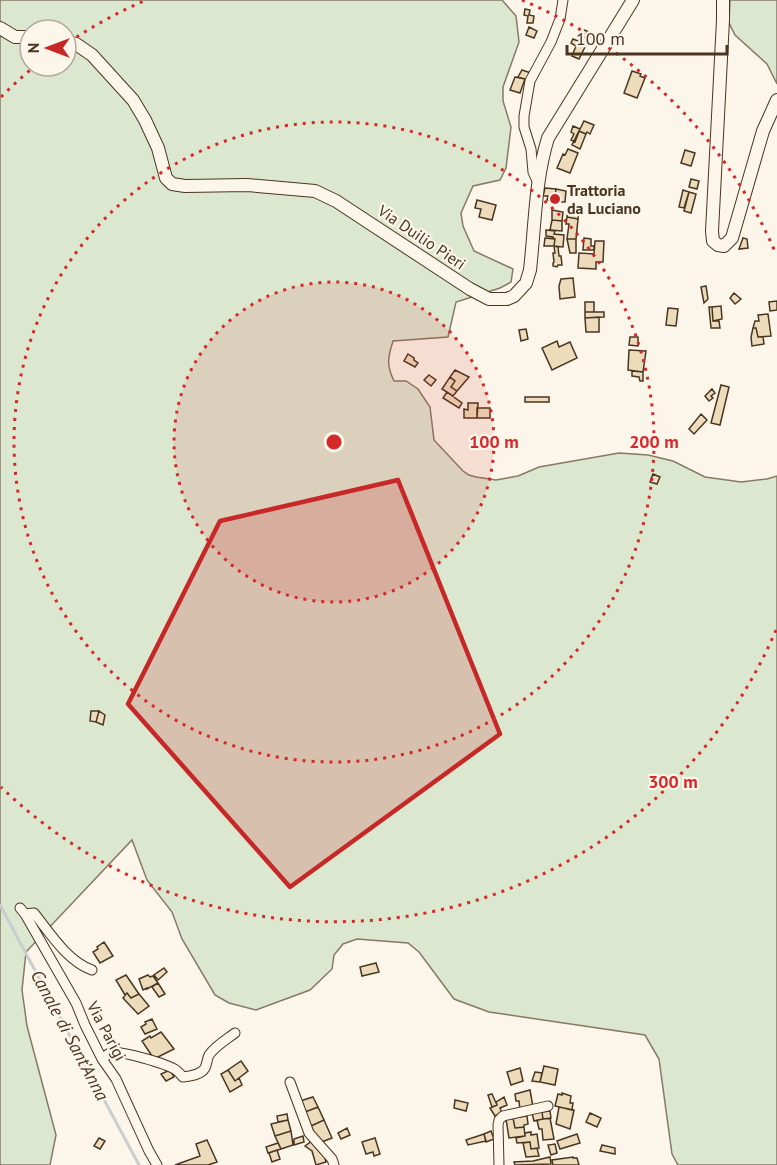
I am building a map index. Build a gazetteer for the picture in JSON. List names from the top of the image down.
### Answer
{
  "streets": {
    "street": ["Via Duilio Pieri", "Via Parigi"]
  },
  "water": ["Canale di Sant'Anna"],
  "places": ["Trattoria da Luciano"],
  "scale_bar": "100 m",
  "north": "left",
  "rings": ["100 m", "200 m", "300 m"]
}
